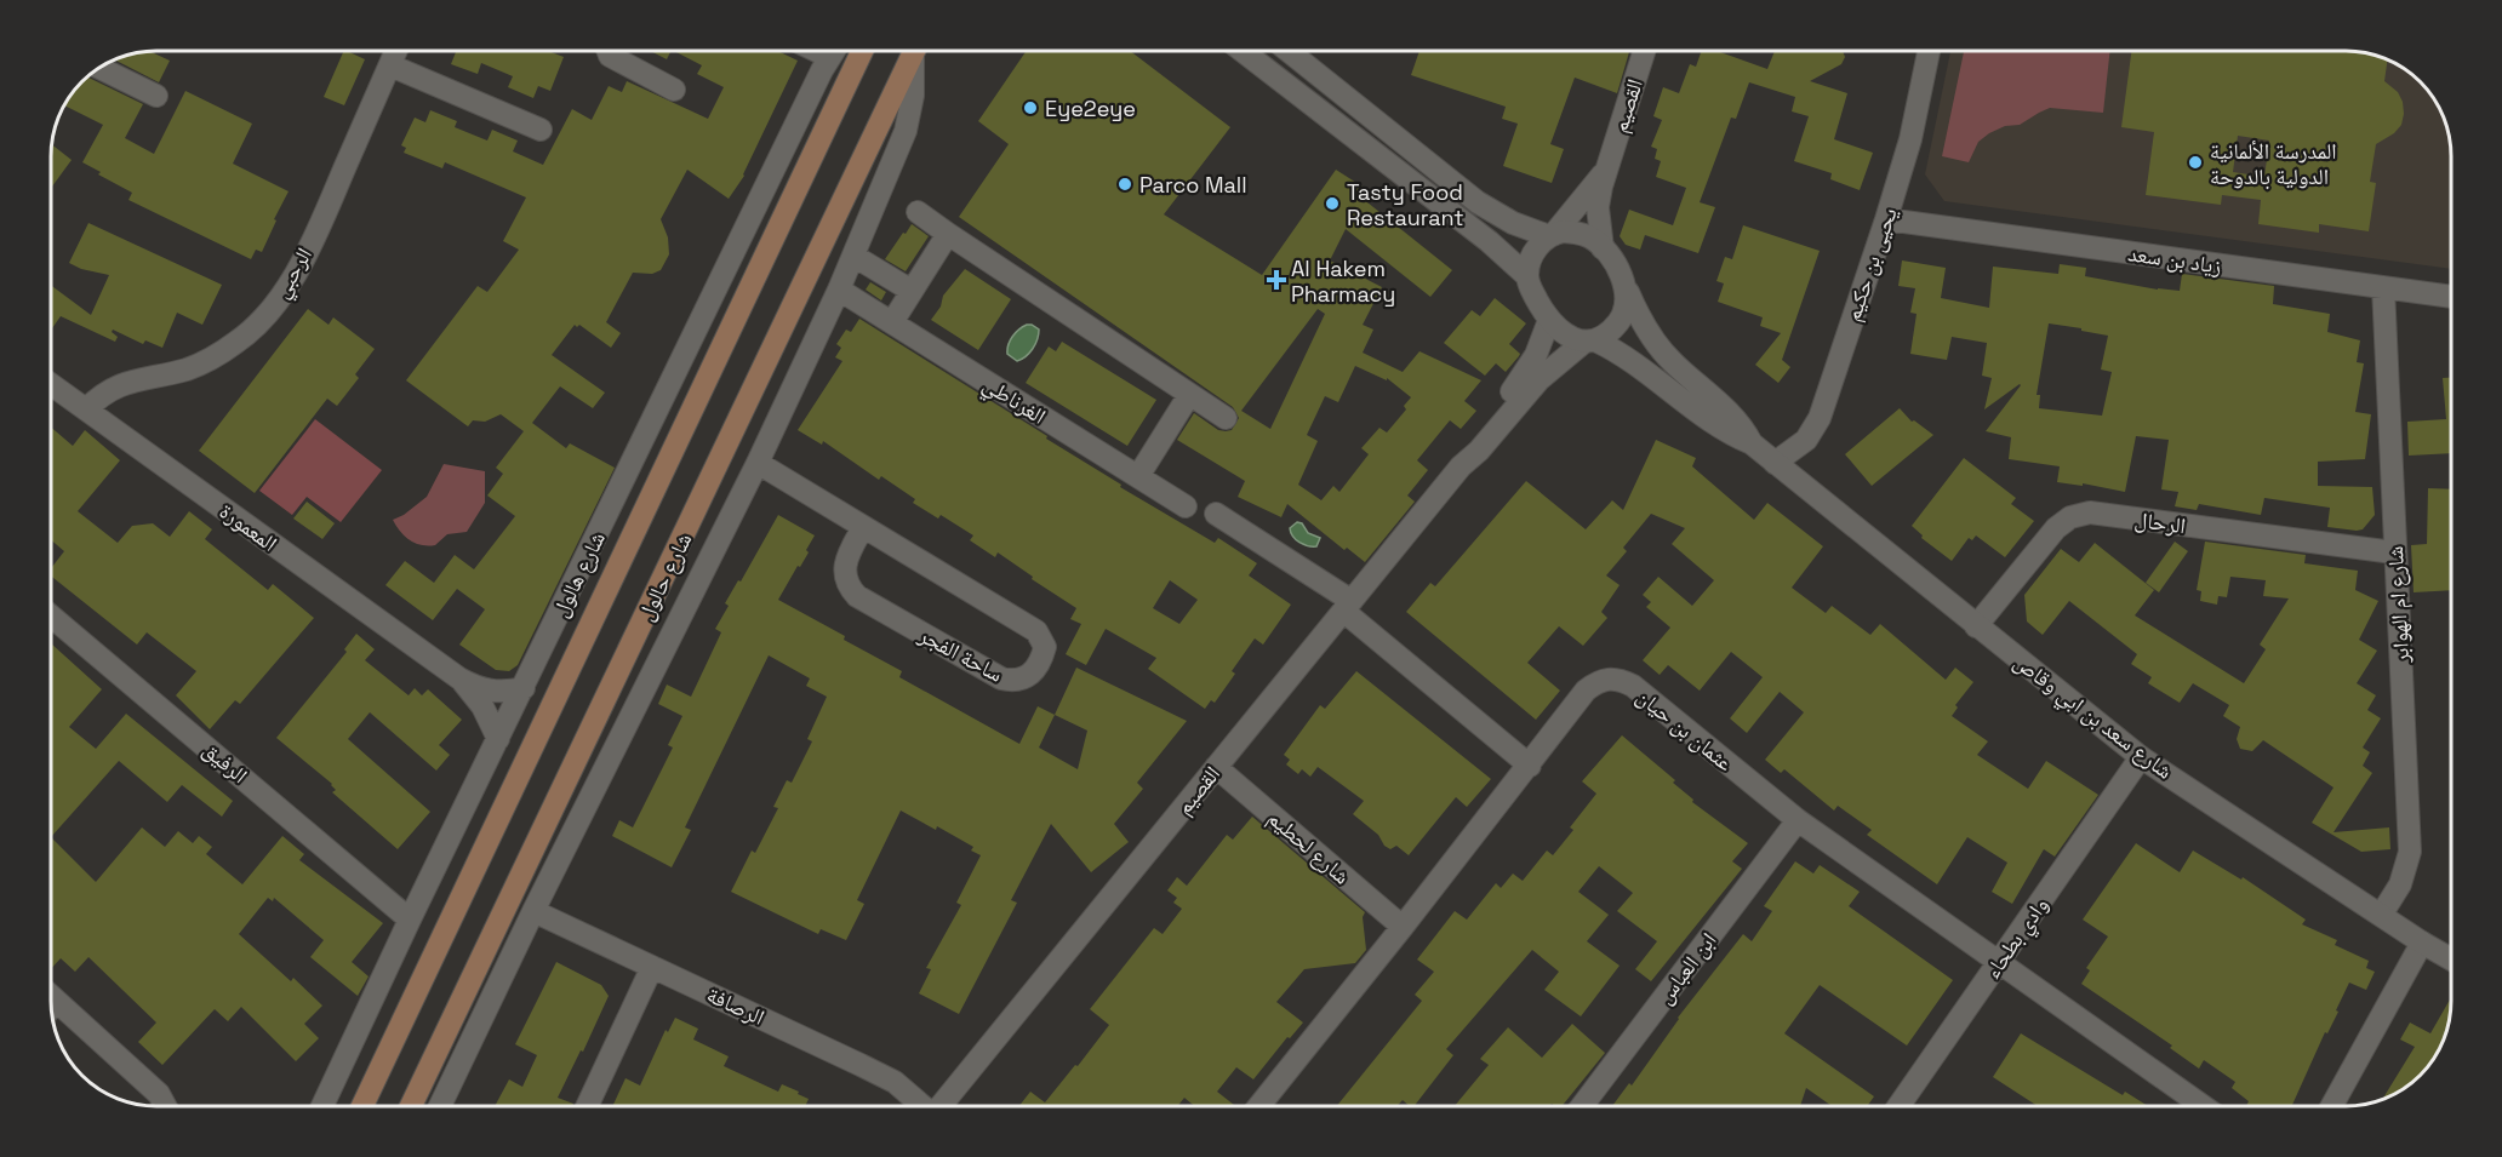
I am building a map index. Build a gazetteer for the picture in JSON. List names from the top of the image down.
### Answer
{
  "streets": {
    "main road": ["شارع حالول"],
    "street": [
      "القصيم",
      "زياد بن سعد",
      "يحيى بن حكيم",
      "الرحبي",
      "الغرناطي",
      "الرحال",
      "المعمورة",
      "شارع هالول",
      "شارع ام الهوابر",
      "ساحة الفجر",
      "شارع سعد بن ابي وقاص",
      "عثمان بن حيان",
      "الرفيق",
      "شارع لحطيم",
      "وادي بطحاء",
      "ابن العباس",
      "الرصافة"
    ]
  },
  "crossings": [
    ["القصيم", "شارع سعد بن ابي وقاص"],
    ["القصيم", "شارع لحطيم"],
    ["زياد بن سعد", "يحيى بن حكيم"],
    ["زياد بن سعد", "شارع ام الهوابر"],
    ["يحيى بن حكيم", "شارع سعد بن ابي وقاص"],
    ["الرحبي", "المعمورة"],
    ["الرحال", "شارع ام الهوابر"],
    ["الرحال", "شارع سعد بن ابي وقاص"],
    ["المعمورة", "شارع هالول"],
    ["شارع هالول", "الرفيق"],
    ["شارع ام الهوابر", "شارع سعد بن ابي وقاص"],
    ["شارع سعد بن ابي وقاص", "وادي بطحاء"],
    ["عثمان بن حيان", "شارع لحطيم"],
    ["عثمان بن حيان", "وادي بطحاء"],
    ["عثمان بن حيان", "ابن العباس"]
  ],
  "places": {
    "other": [
      "Eye2eye",
      "المدرسة الألمانية الدولية بالدوحة",
      "Parco Mall",
      "Tasty Food Restaurant"
    ],
    "health": ["Al Hakem Pharmacy"]
  }
}
